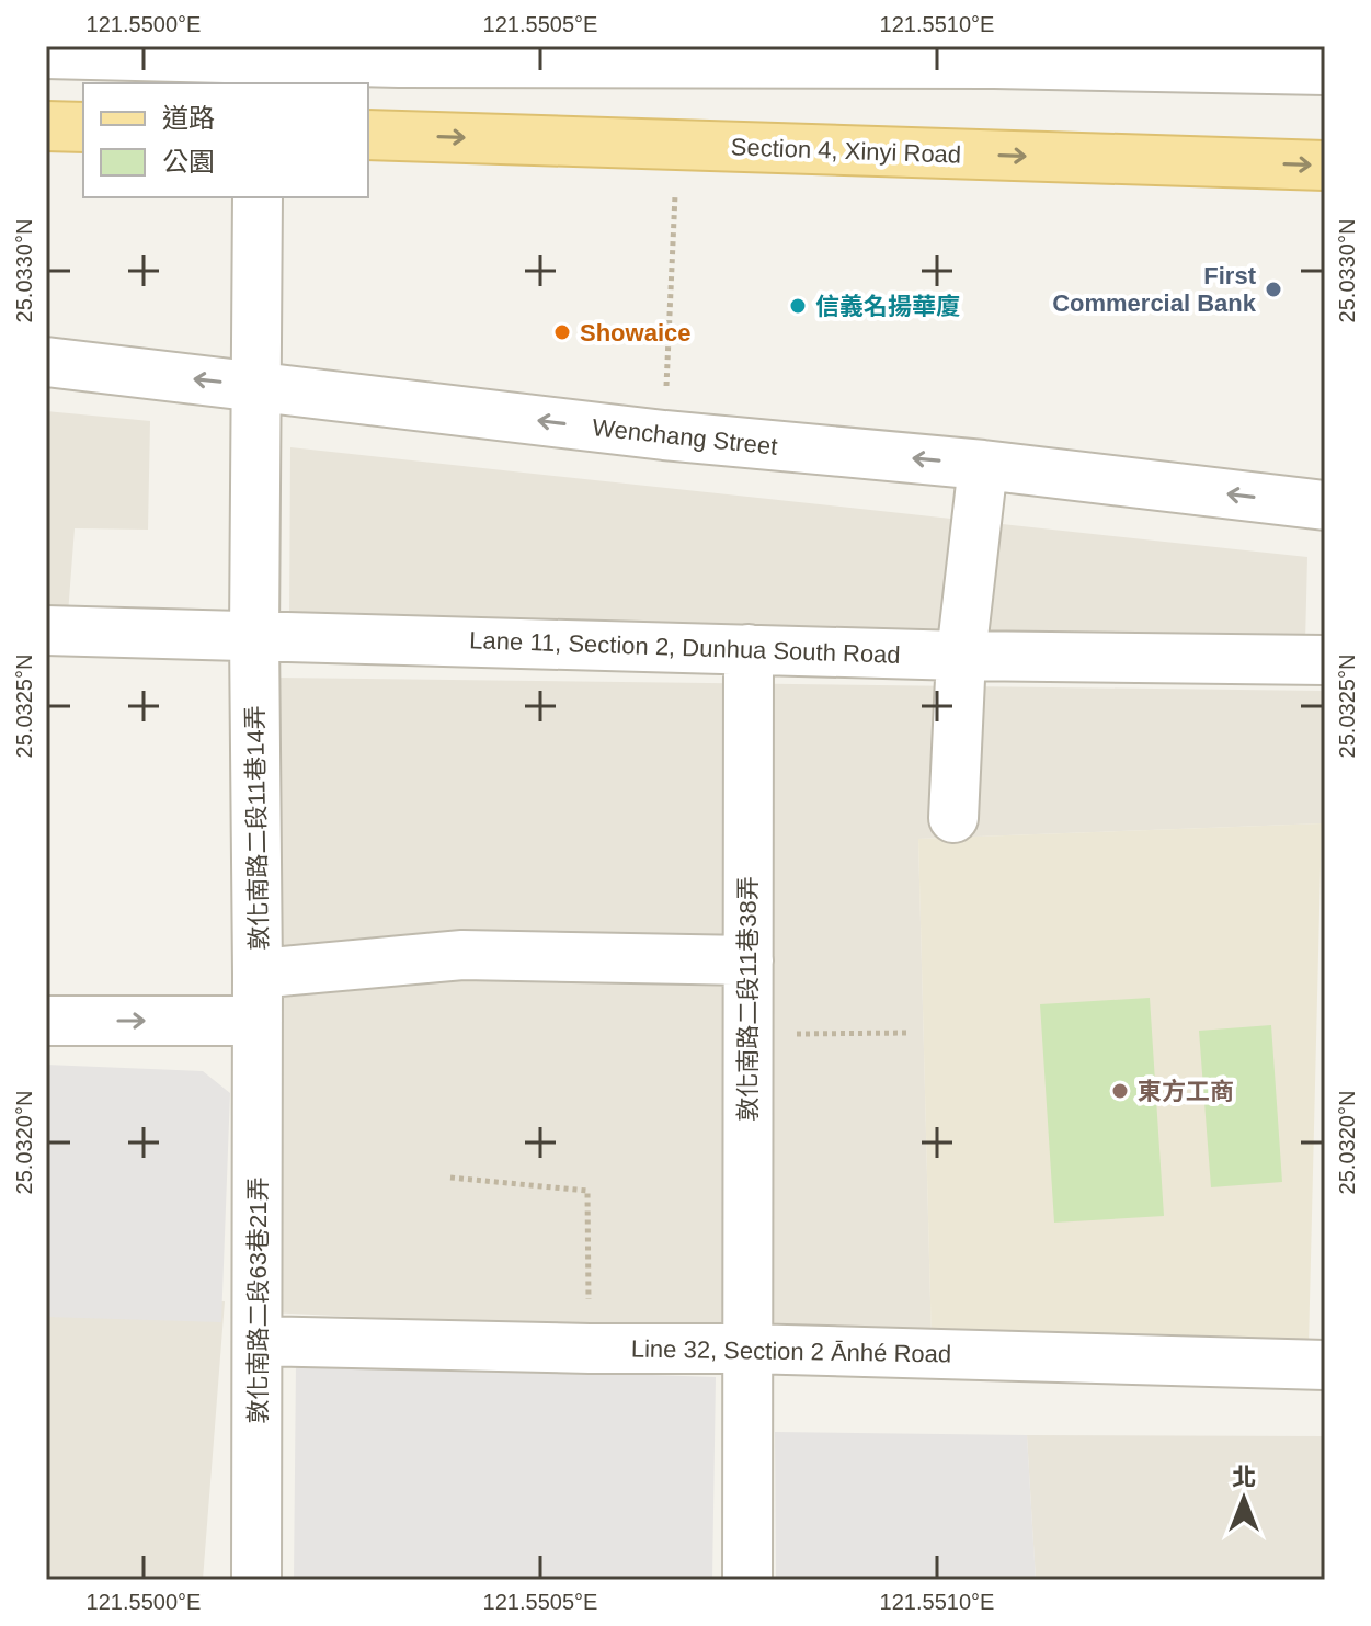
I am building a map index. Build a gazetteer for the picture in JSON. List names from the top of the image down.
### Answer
{
  "streets": {
    "main road": ["Section 4, Xinyi Road"],
    "street": [
      "Wenchang Street",
      "Lane 11, Section 2, Dunhua South Road",
      "敦化南路二段11巷14弄",
      "敦化南路二段11巷38弄",
      "敦化南路二段63巷21弄",
      "Line 32, Section 2 Ānhé Road"
    ]
  },
  "crossings": [
    ["Wenchang Street", "敦化南路二段11巷14弄"],
    ["Lane 11, Section 2, Dunhua South Road", "敦化南路二段11巷14弄"],
    ["Lane 11, Section 2, Dunhua South Road", "敦化南路二段11巷38弄"],
    ["敦化南路二段11巷14弄", "敦化南路二段63巷21弄"],
    ["敦化南路二段11巷38弄", "Line 32, Section 2 Ānhé Road"],
    ["敦化南路二段63巷21弄", "Line 32, Section 2 Ānhé Road"]
  ],
  "one_way": ["Section 4, Xinyi Road"],
  "places": [
    "First Commercial Bank",
    "信義名揚華廈",
    "Showaice",
    "東方工商"
  ],
  "legend": ["道路", "公園"],
  "north": "top",
  "coordinates": [
    "121.5500°E",
    "121.5505°E",
    "121.5510°E",
    "25.0330°N",
    "25.0325°N",
    "25.0320°N"
  ]
}
